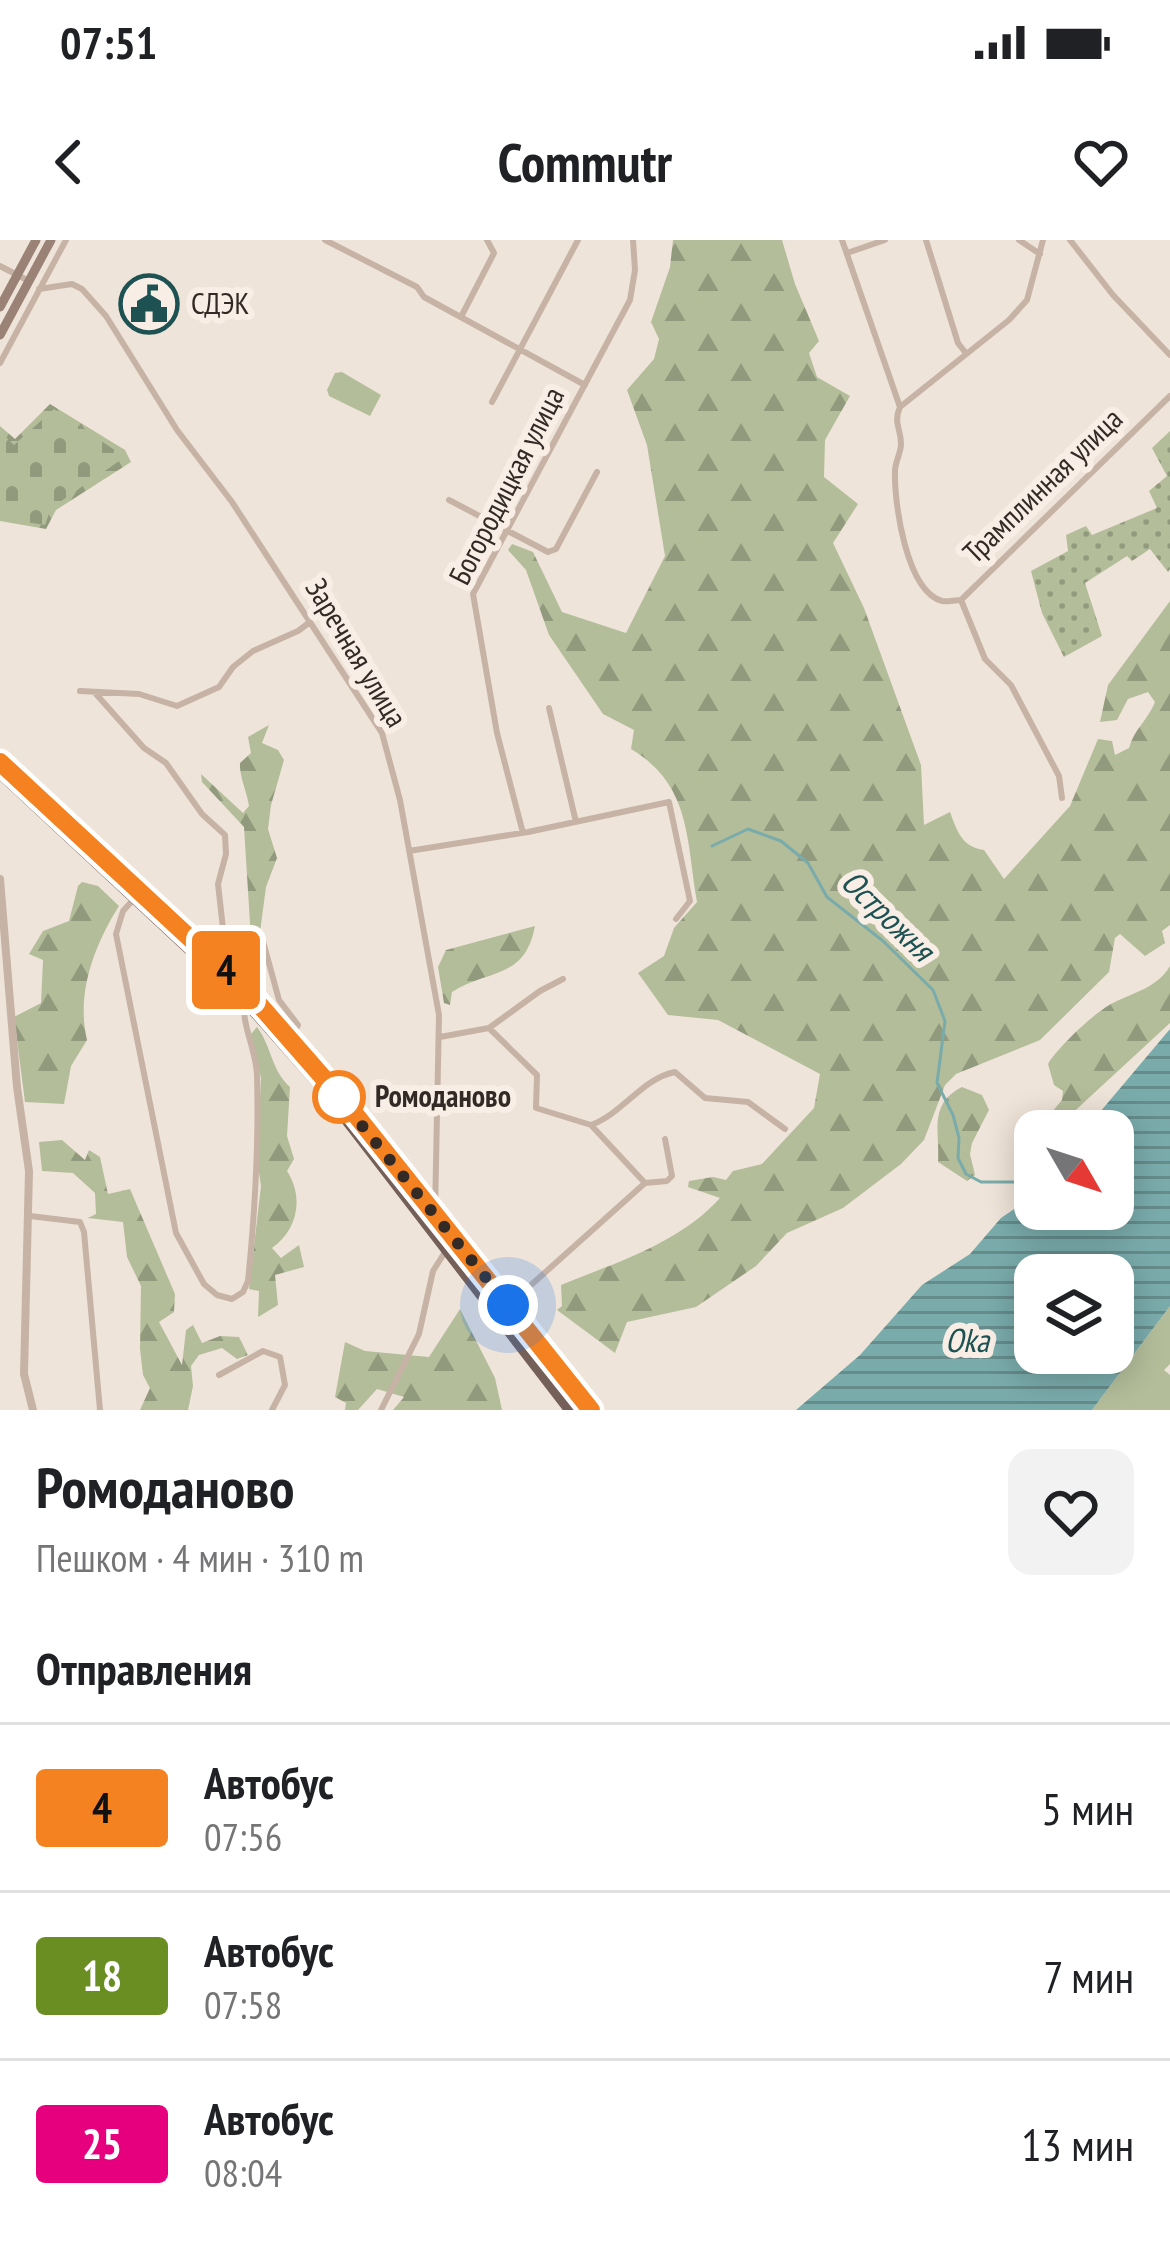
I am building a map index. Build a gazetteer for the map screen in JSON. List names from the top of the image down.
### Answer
{
  "streets": {
    "street": ["Богородицкая улица", "Трамплинная улица", "Заречная улица"]
  },
  "water": ["Острожня", "Oka"],
  "places": {
    "public building": ["СДЭК"],
    "other": ["Ромоданово"]
  },
  "lines": ["bus line 4"],
  "north": "bottom right",
  "page": {
    "status": "07:51",
    "header": "Commutr",
    "on_map": "4",
    "heading": [
      ["Ромоданово", "Пешком · 4 мин · 310 m"],
      "Отправления"
    ],
    "list": [
      {
        "mark": "4",
        "name": "Автобус",
        "note": "07:56",
        "value": "5 мин"
      },
      {
        "mark": "18",
        "name": "Автобус",
        "note": "07:58",
        "value": "7 мин"
      },
      {
        "mark": "25",
        "name": "Автобус",
        "note": "08:04",
        "value": "13 мин"
      }
    ]
  }
}
